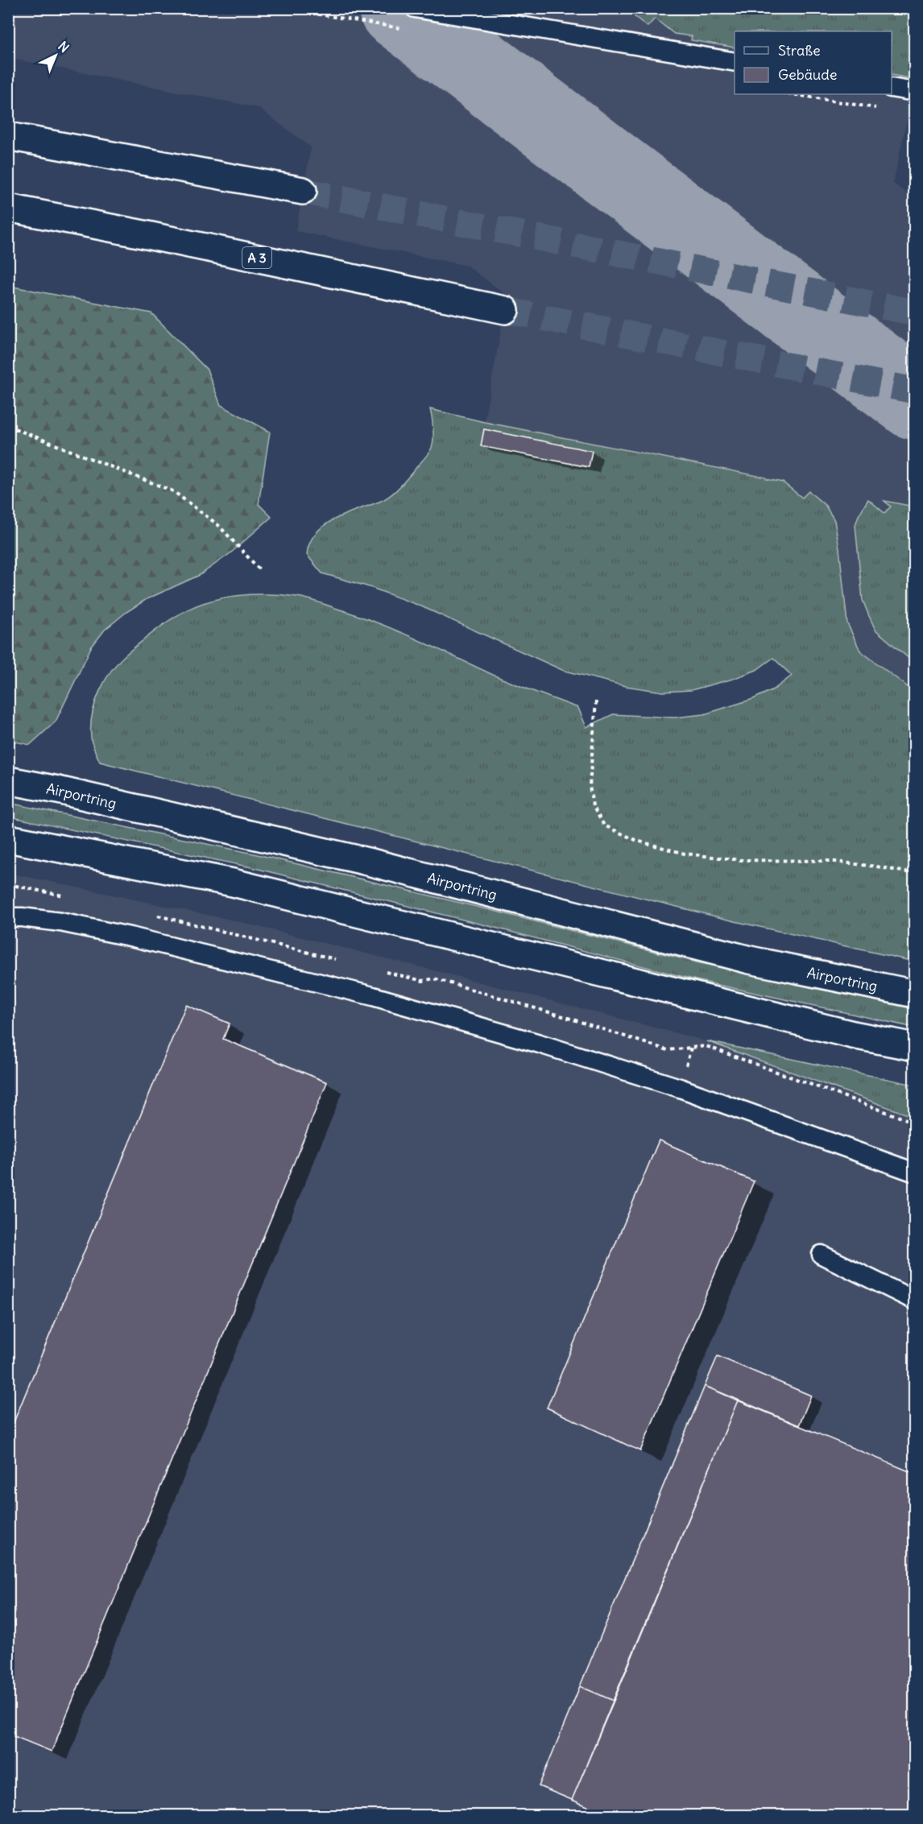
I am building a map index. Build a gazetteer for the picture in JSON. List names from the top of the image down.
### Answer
{
  "streets": {
    "main road": ["A 3", "Airportring"]
  },
  "legend": ["Straße", "Gebäude"],
  "north": "top right"
}
